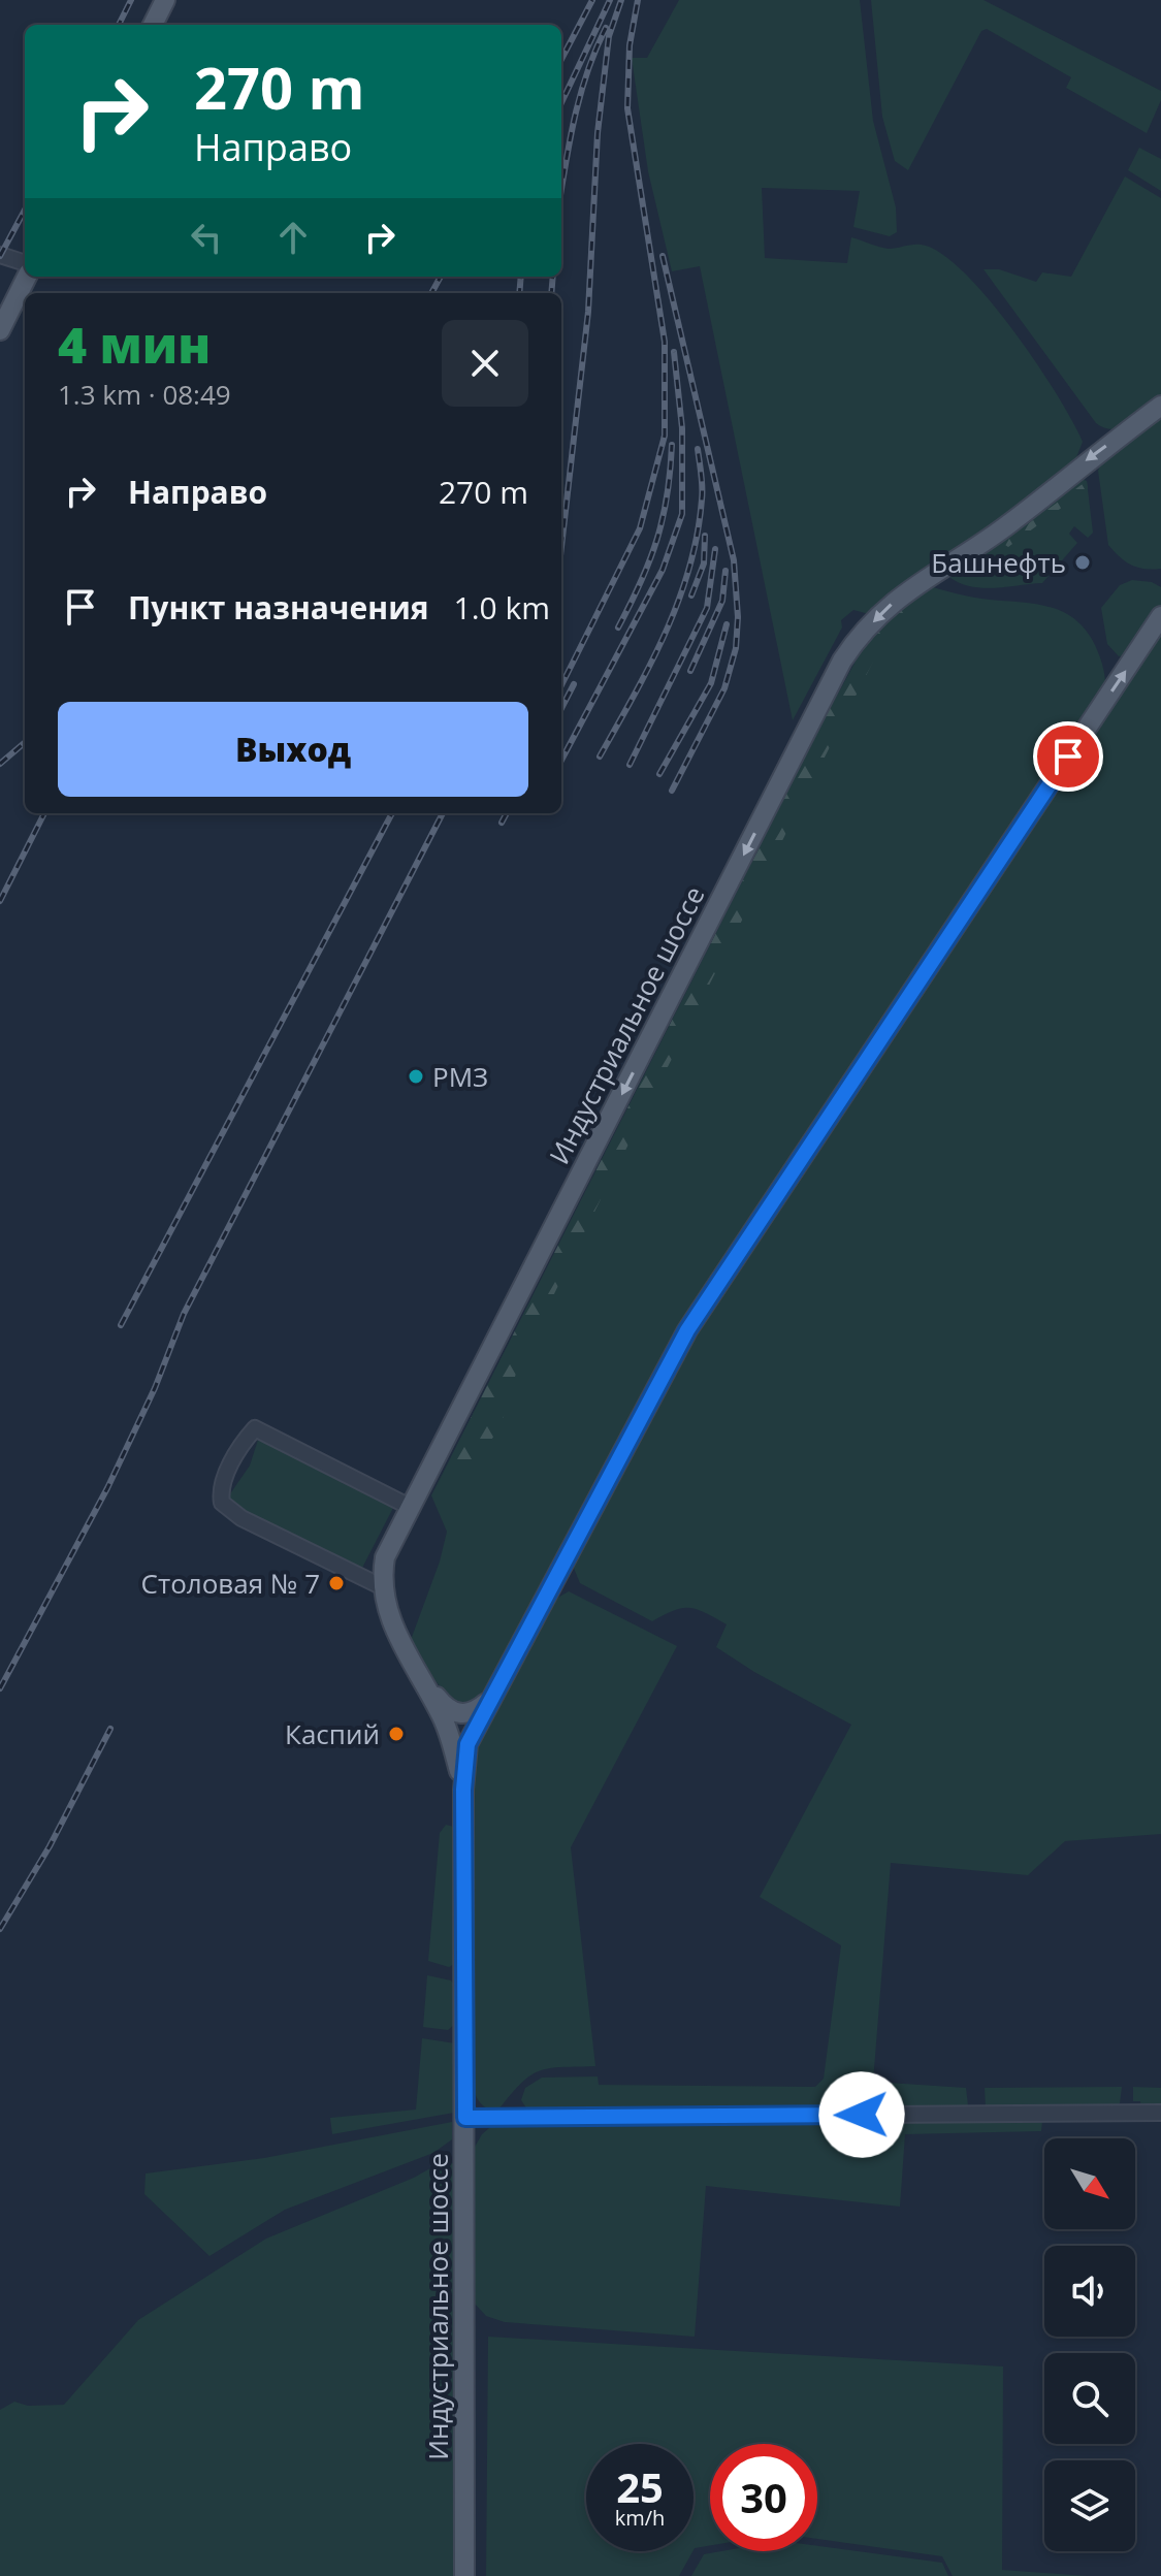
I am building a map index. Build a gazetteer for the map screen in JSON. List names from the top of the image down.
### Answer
{
  "streets": {
    "main road": ["Индустриальное шоссе"]
  },
  "places": [
    "Башнефть",
    "РМЗ",
    "Столовая № 7",
    "Каспий"
  ],
  "north": "bottom right",
  "page": {
    "turn": ["270 m", "Направо"],
    "heading": ["4 мин", "1.3 km · 08:49"],
    "list": [
      {
        "name": "Направо",
        "value": "270 m"
      },
      {
        "name": "Пункт назначения",
        "value": "1.0 km"
      }
    ],
    "buttons": "Выход",
    "speed": "25 km/h",
    "limit": "30"
  }
}
